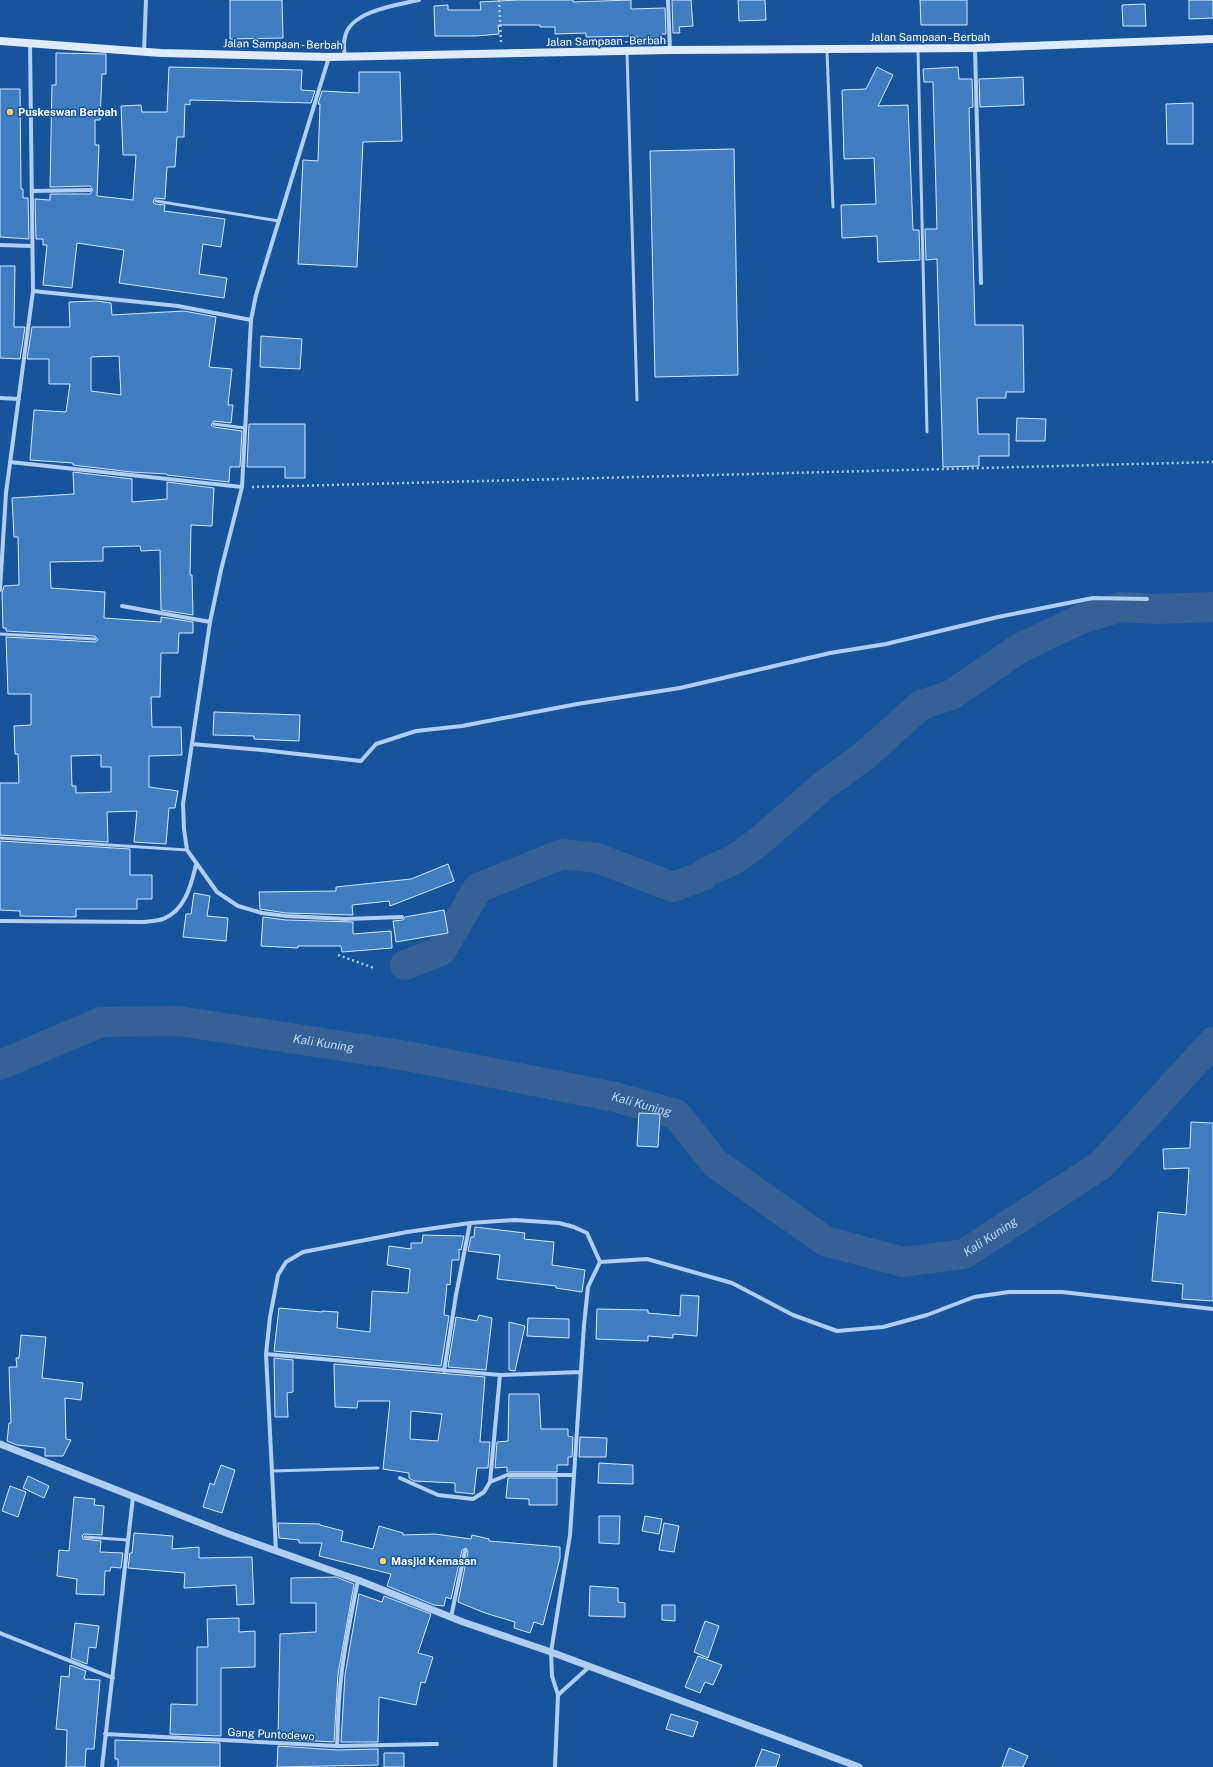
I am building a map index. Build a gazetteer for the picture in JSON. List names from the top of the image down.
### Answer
{
  "streets": {
    "main road": ["Jalan Sampaan - Berbah"],
    "street": ["Gang Puntodewo"]
  },
  "water": ["Kali Kuning"],
  "places": ["Puskeswan Berbah", "Masjid Kemasan"]
}
